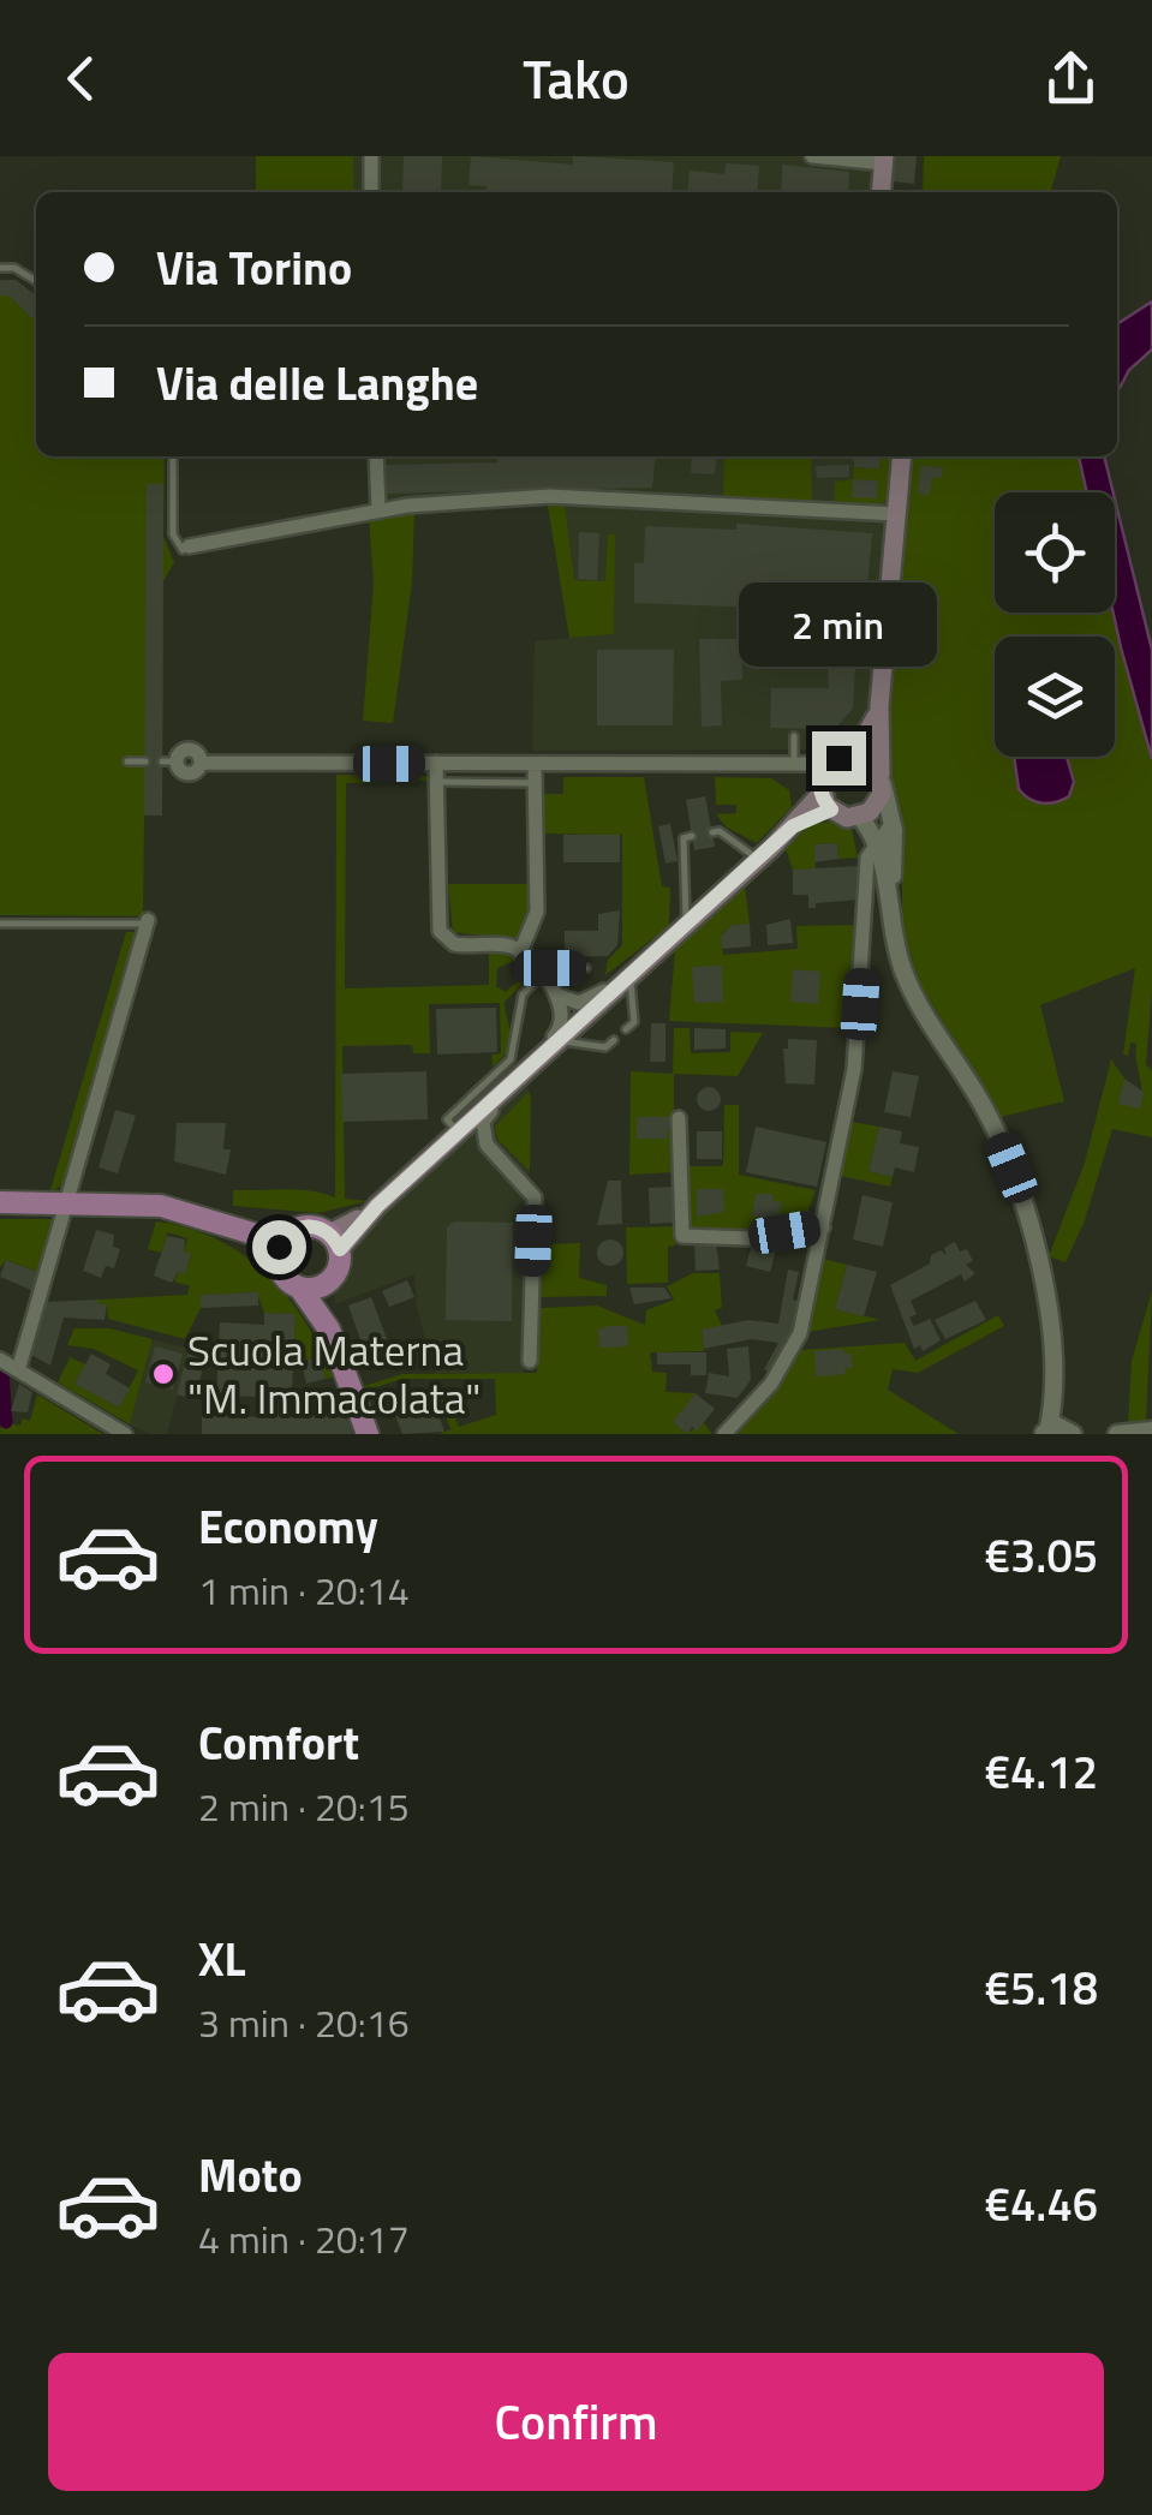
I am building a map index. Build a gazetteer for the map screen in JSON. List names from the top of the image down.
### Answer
{
  "places": ["Scuola Materna \"M. Immacolata\""],
  "page": {
    "header": "Tako",
    "banner": ["Via Torino", "Via delle Langhe"],
    "bubble": "2 min",
    "list": [
      {
        "name": "Economy",
        "note": "1 min · 20:14",
        "value": "€3.05"
      },
      {
        "name": "Comfort",
        "note": "2 min · 20:15",
        "value": "€4.12"
      },
      {
        "name": "XL",
        "note": "3 min · 20:16",
        "value": "€5.18"
      },
      {
        "name": "Moto",
        "note": "4 min · 20:17",
        "value": "€4.46"
      }
    ],
    "buttons": "Confirm"
  }
}
